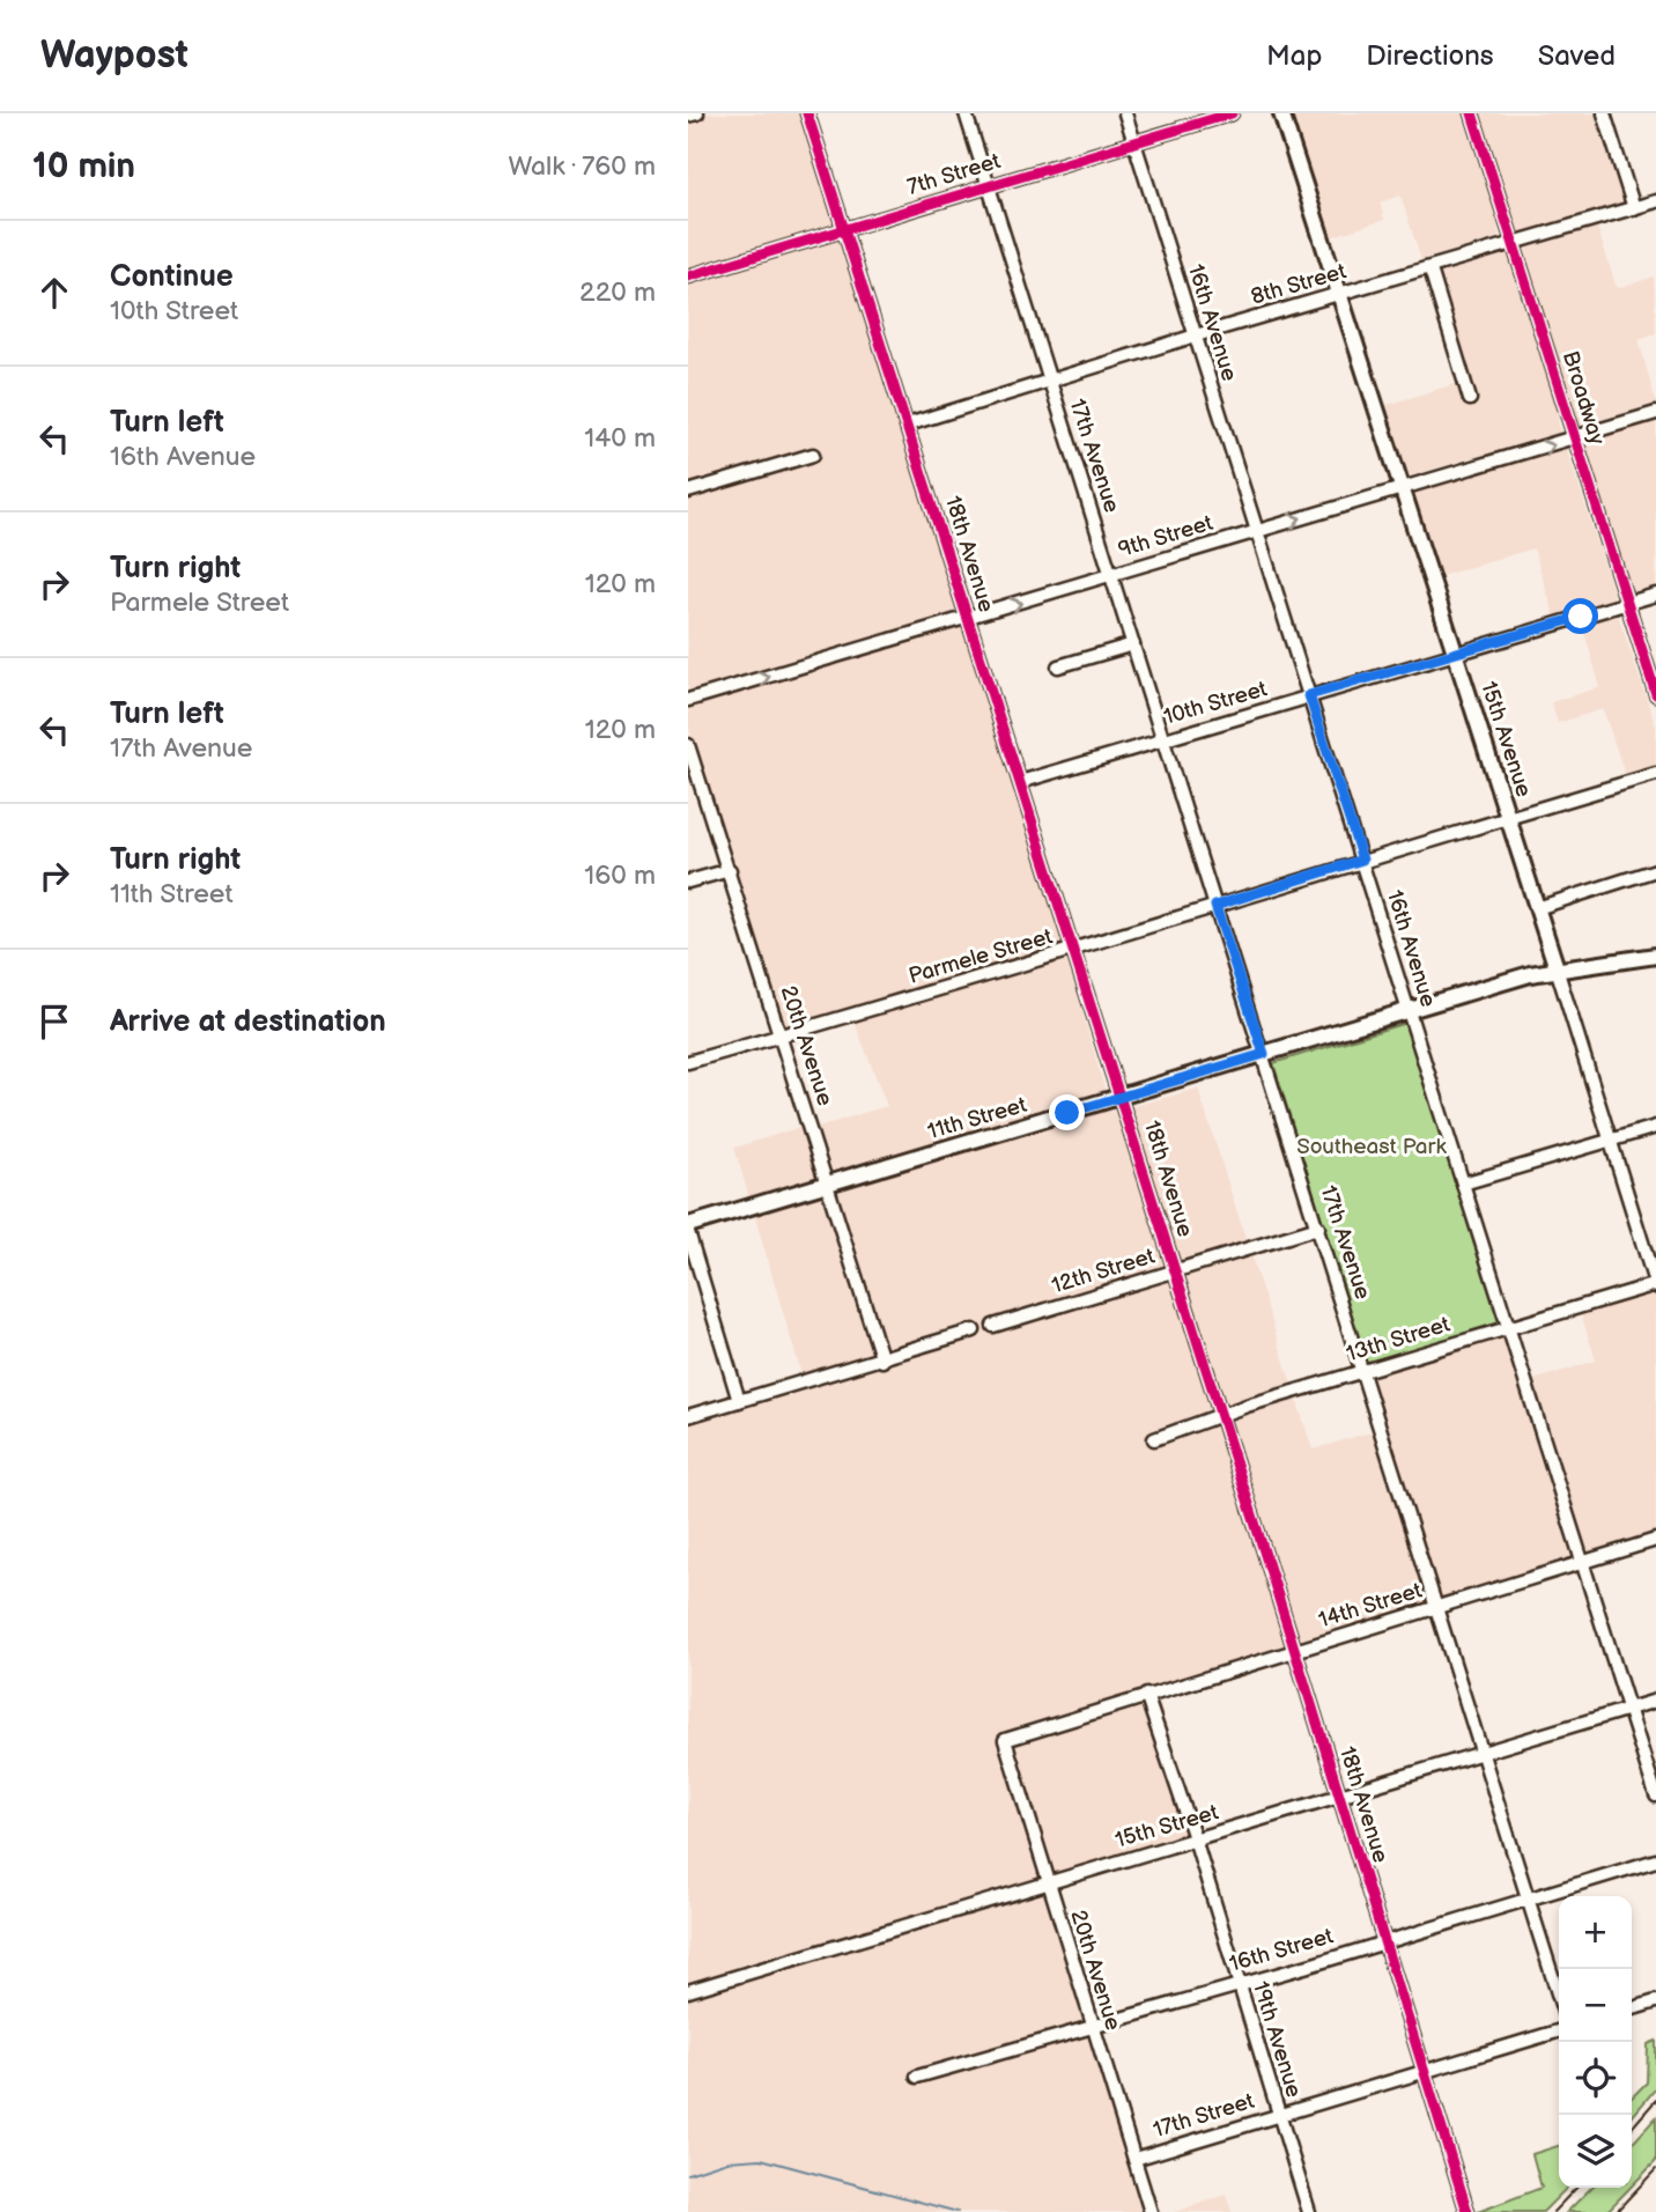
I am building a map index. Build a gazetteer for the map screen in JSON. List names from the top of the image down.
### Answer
{
  "streets": {
    "main road": ["15th Avenue", "11th Street"],
    "street": [
      "7th Street",
      "8th Street",
      "16th Avenue",
      "Broadway",
      "17th Avenue",
      "9th Street",
      "18th Avenue",
      "10th Street",
      "Parmele Street",
      "20th Avenue",
      "12th Street",
      "13th Street",
      "14th Street",
      "15th Street",
      "16th Street",
      "19th Avenue",
      "17th Street"
    ]
  },
  "crossings": [
    ["7th Street", "16th Avenue"],
    ["7th Street", "17th Avenue"],
    ["7th Street", "18th Avenue"],
    ["8th Street", "16th Avenue"],
    ["8th Street", "Broadway"],
    ["8th Street", "17th Avenue"],
    ["8th Street", "18th Avenue"],
    ["8th Street", "15th Avenue"],
    ["16th Avenue", "9th Street"],
    ["16th Avenue", "10th Street"],
    ["16th Avenue", "Parmele Street"],
    ["16th Avenue", "11th Street"],
    ["16th Avenue", "13th Street"],
    ["16th Avenue", "14th Street"],
    ["16th Avenue", "15th Street"],
    ["Broadway", "9th Street"],
    ["Broadway", "10th Street"],
    ["17th Avenue", "9th Street"],
    ["17th Avenue", "10th Street"],
    ["17th Avenue", "Parmele Street"],
    ["17th Avenue", "11th Street"],
    ["17th Avenue", "12th Street"],
    ["17th Avenue", "13th Street"],
    ["17th Avenue", "14th Street"],
    ["17th Avenue", "15th Street"],
    ["17th Avenue", "16th Street"],
    ["9th Street", "18th Avenue"],
    ["9th Street", "15th Avenue"],
    ["18th Avenue", "10th Street"],
    ["18th Avenue", "Parmele Street"],
    ["18th Avenue", "11th Street"],
    ["18th Avenue", "12th Street"],
    ["18th Avenue", "13th Street"],
    ["18th Avenue", "14th Street"],
    ["18th Avenue", "15th Street"],
    ["18th Avenue", "16th Street"],
    ["18th Avenue", "17th Street"],
    ["10th Street", "15th Avenue"],
    ["15th Avenue", "Parmele Street"],
    ["15th Avenue", "11th Street"],
    ["15th Avenue", "13th Street"],
    ["Parmele Street", "20th Avenue"],
    ["20th Avenue", "11th Street"],
    ["20th Avenue", "14th Street"],
    ["20th Avenue", "15th Street"],
    ["20th Avenue", "16th Street"],
    ["20th Avenue", "17th Street"],
    ["14th Street", "19th Avenue"],
    ["15th Street", "19th Avenue"],
    ["16th Street", "19th Avenue"],
    ["19th Avenue", "17th Street"]
  ],
  "one_way": ["9th Street"],
  "parks": ["Southeast Park"],
  "page": {
    "header": "Waypost",
    "nav": ["Map", "Directions", "Saved"],
    "heading": ["10 min", "Walk · 760 m"],
    "list": [
      ["Continue", "10th Street", "220 m"],
      ["Turn left", "16th Avenue", "140 m"],
      ["Turn right", "Parmele Street", "120 m"],
      ["Turn left", "17th Avenue", "120 m"],
      ["Turn right", "11th Street", "160 m"],
      "Arrive at destination"
    ],
    "map_buttons": ["+", "−"]
  }
}
